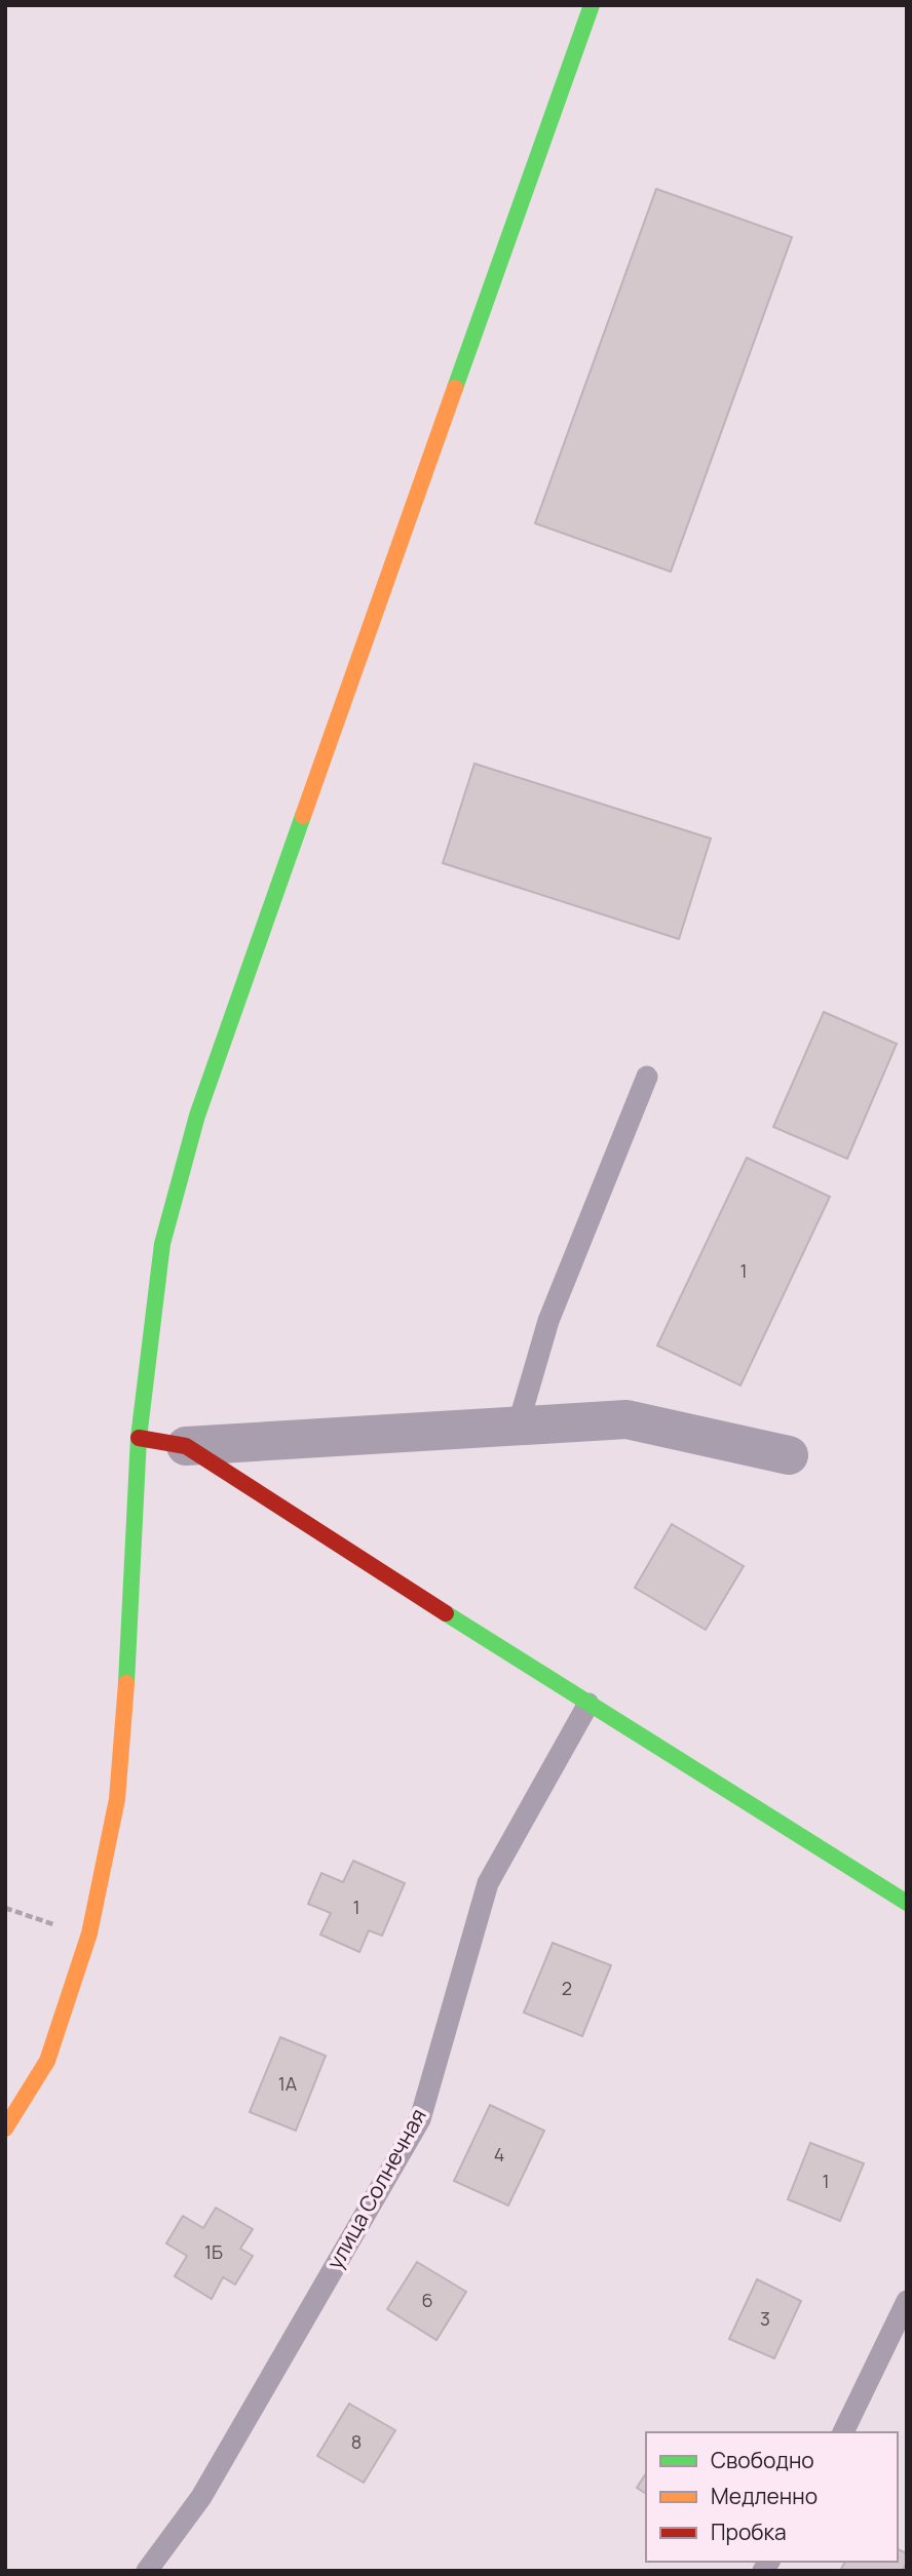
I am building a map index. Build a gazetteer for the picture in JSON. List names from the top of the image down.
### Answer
{
  "streets": {
    "lane": ["улица Солнечная"]
  },
  "house_numbers": [
    "1",
    "1",
    "2",
    "1А",
    "4",
    "1",
    "1Б",
    "6",
    "3",
    "8"
  ],
  "legend": ["Свободно", "Медленно", "Пробка"]
}
